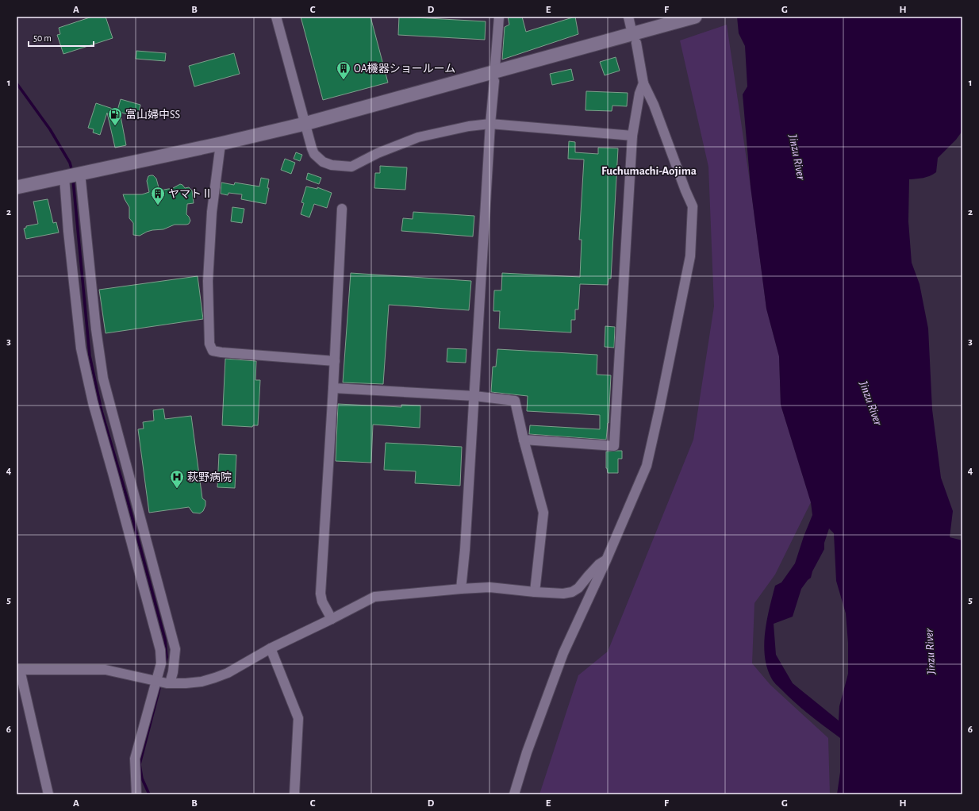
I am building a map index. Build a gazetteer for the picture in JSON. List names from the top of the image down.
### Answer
{
  "districts": ["Fuchumachi-Aojima"],
  "water": ["Jinzu River"],
  "places": {
    "building": ["OA機器ショールーム", "ヤマトⅡ"],
    "fuel station": ["富山婦中SS"],
    "hospital": ["萩野病院"]
  },
  "scale_bar": "50 m",
  "grid": {
    "columns": [
      "A",
      "B",
      "C",
      "D",
      "E",
      "F",
      "G",
      "H"
    ],
    "rows": [
      "1",
      "2",
      "3",
      "4",
      "5",
      "6"
    ]
  }
}
